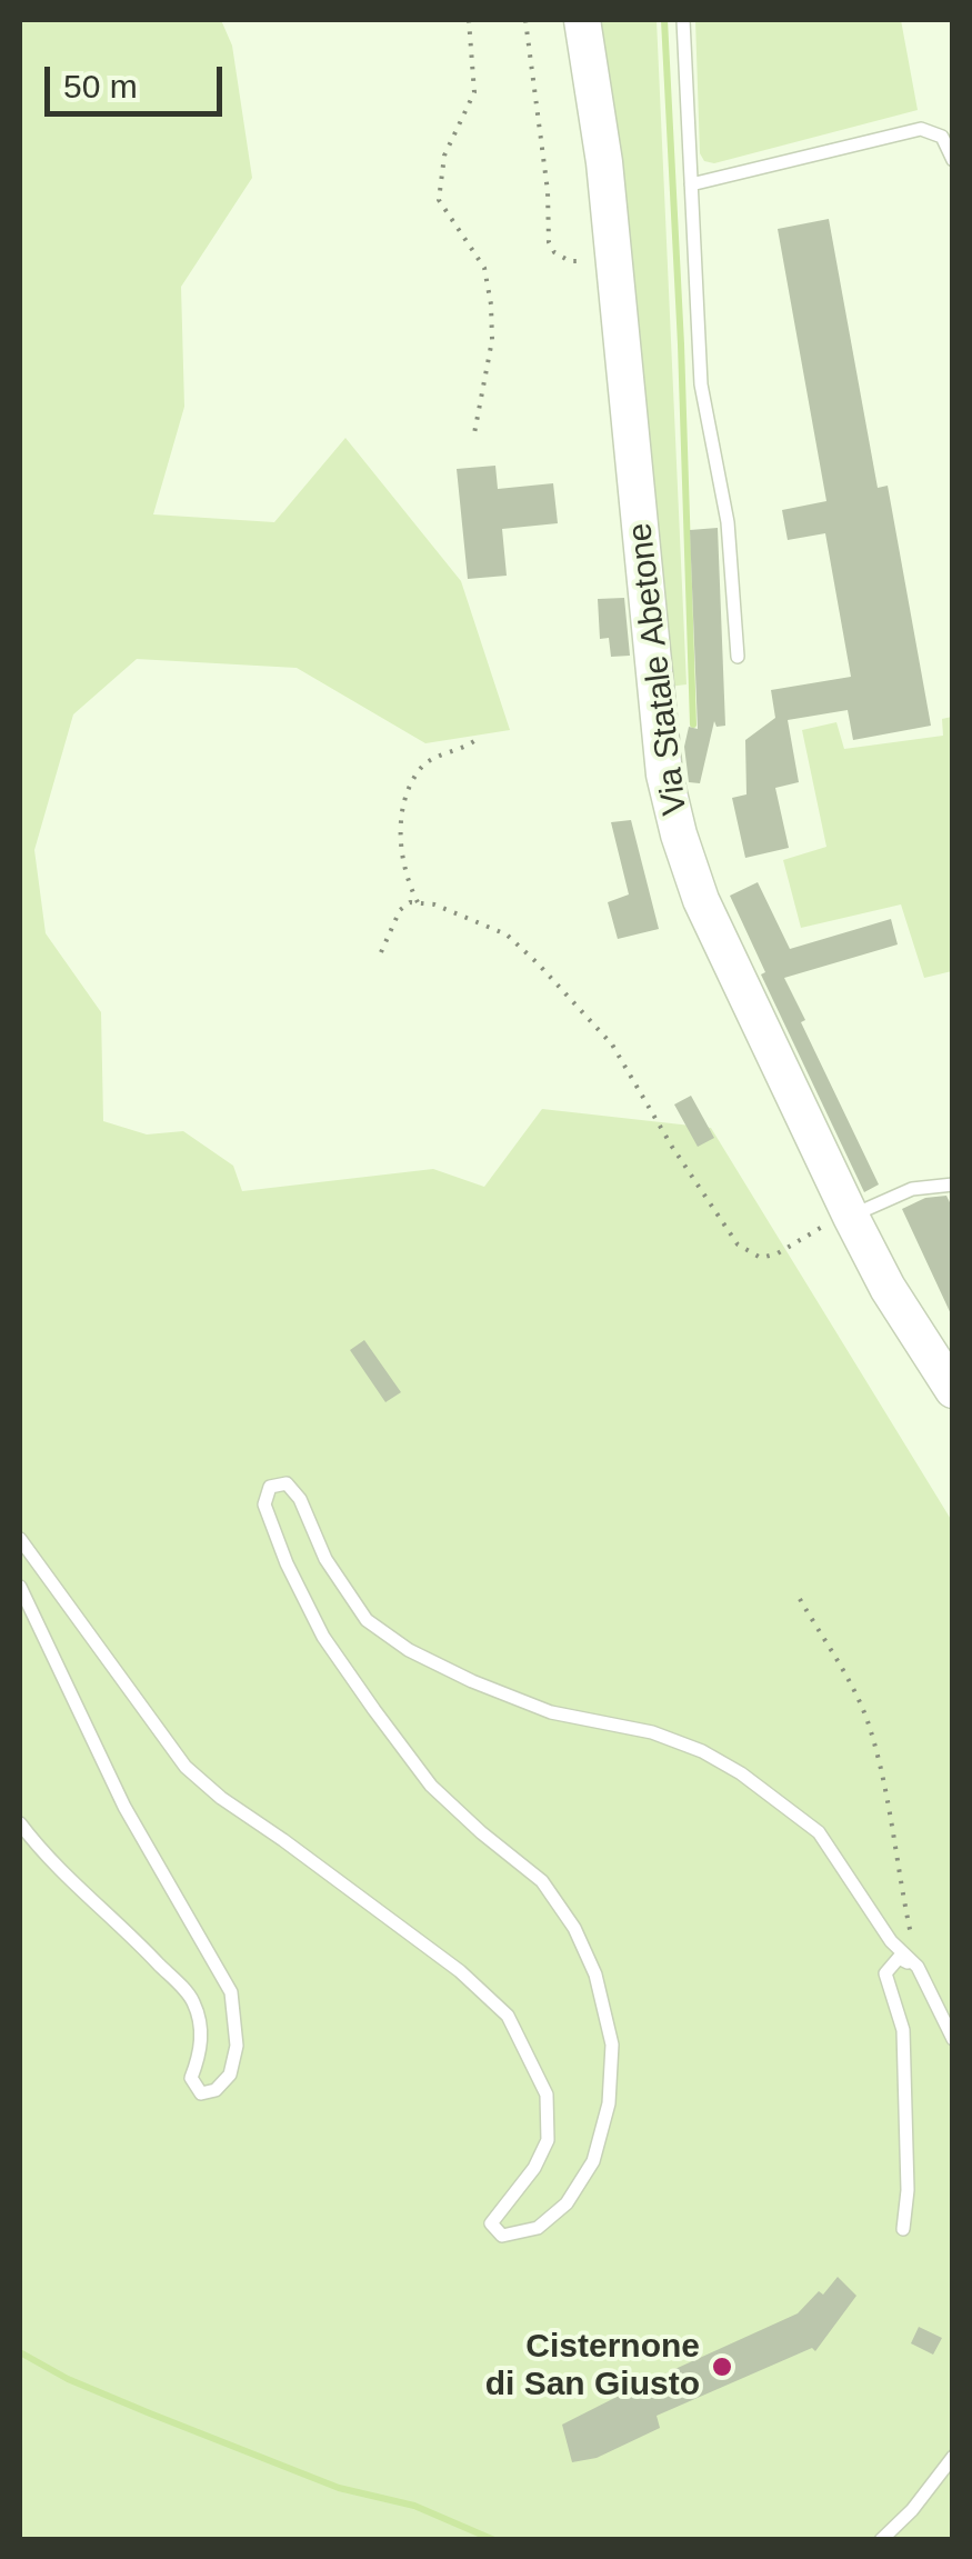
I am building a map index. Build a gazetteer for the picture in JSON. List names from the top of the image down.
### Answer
{
  "streets": {
    "main road": ["Via Statale Abetone"]
  },
  "places": ["Cisternone di San Giusto"],
  "scale_bar": "50 m"
}
